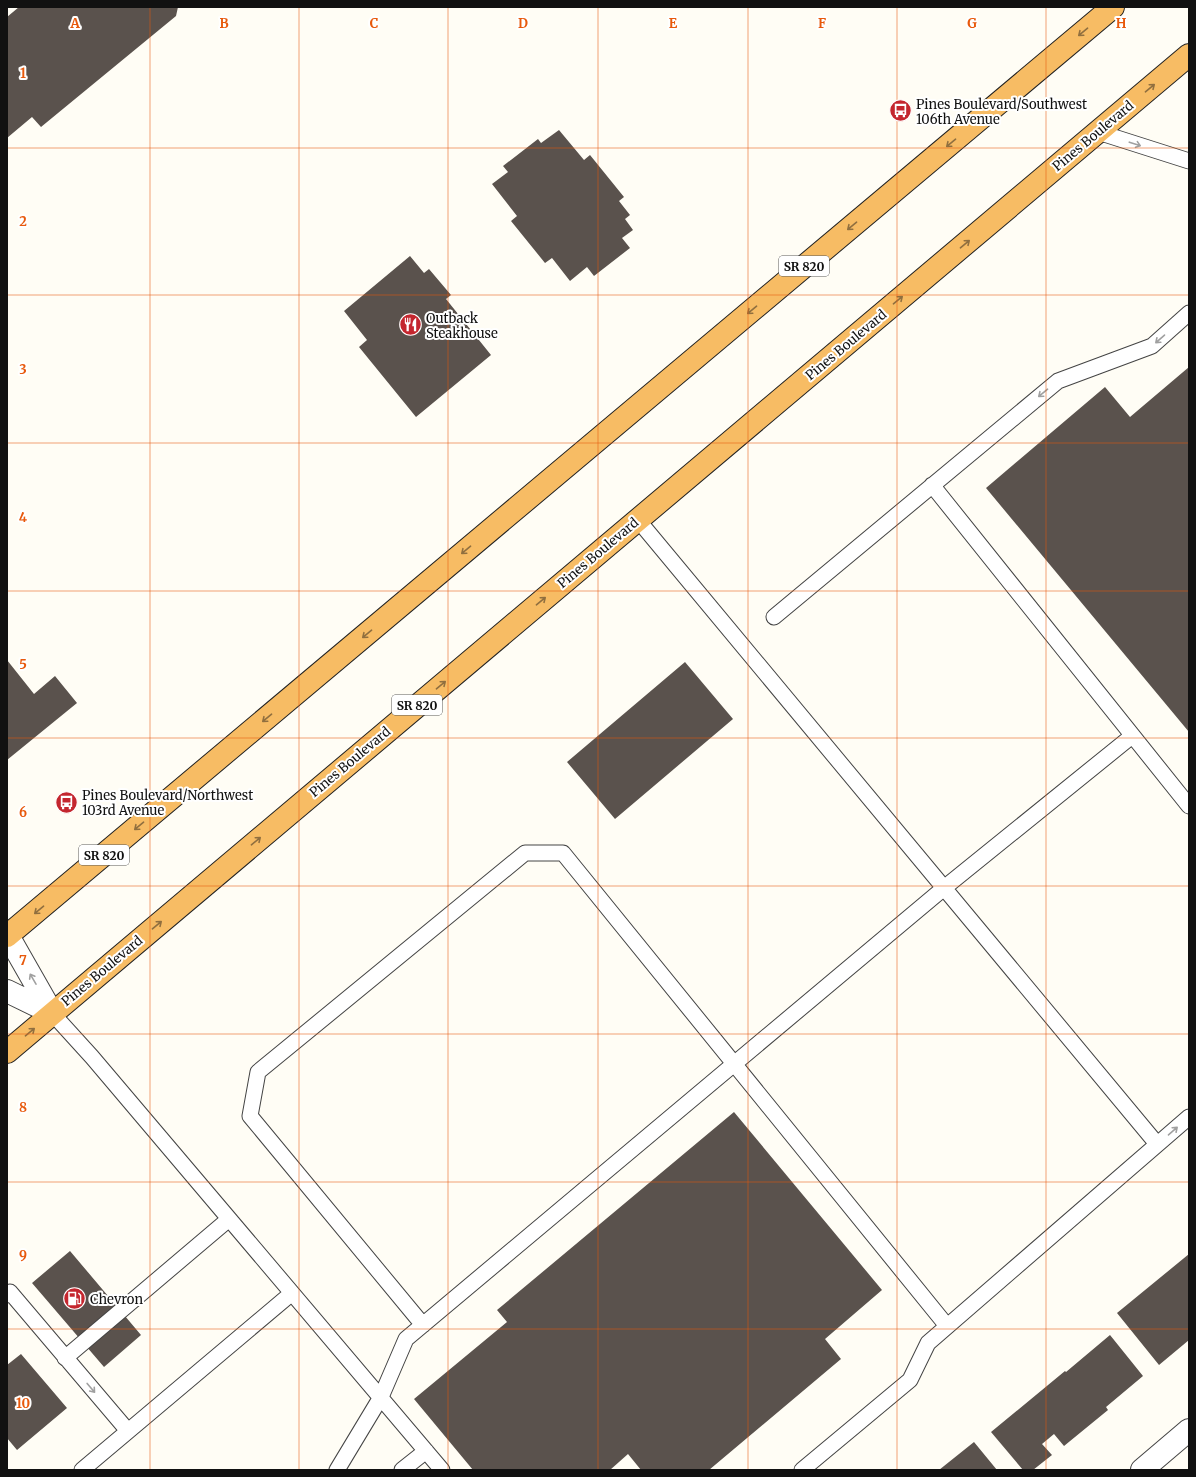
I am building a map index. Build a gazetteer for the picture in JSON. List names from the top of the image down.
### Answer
{
  "streets": {
    "highway": ["Pines Boulevard", "SR 820"]
  },
  "places": {
    "bus stop": ["Pines Boulevard/Southwest 106th Avenue", "Pines Boulevard/Northwest 103rd Avenue"],
    "restaurant": ["Outback Steakhouse"],
    "fuel station": ["Chevron"]
  },
  "grid": {
    "columns": [
      "A",
      "B",
      "C",
      "D",
      "E",
      "F",
      "G",
      "H"
    ],
    "rows": [
      "1",
      "2",
      "3",
      "4",
      "5",
      "6",
      "7",
      "8",
      "9",
      "10"
    ]
  }
}
